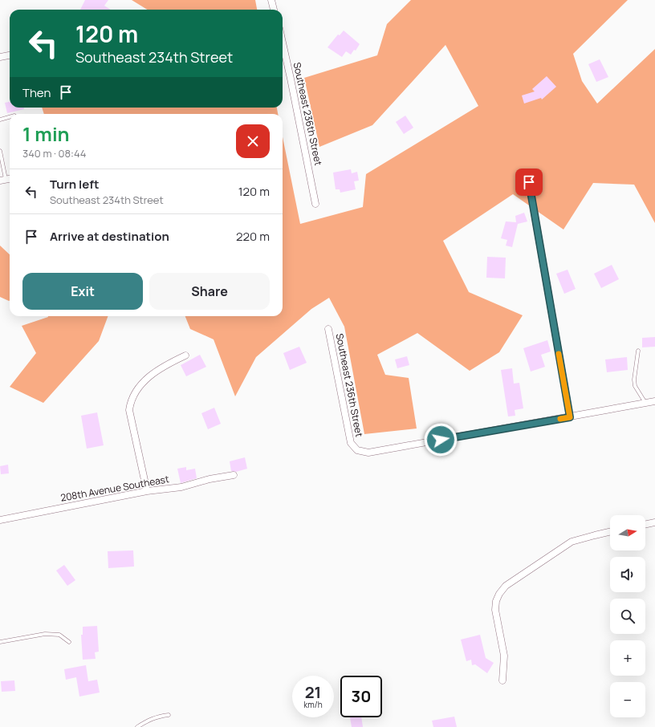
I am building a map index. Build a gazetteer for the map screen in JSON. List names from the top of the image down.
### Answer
{
  "streets": {
    "street": ["Southeast 236th Street", "208th Avenue Southeast"]
  },
  "north": "right",
  "page": {
    "turn": ["120 m", "Southeast 234th Street"],
    "then": "Then",
    "heading": ["1 min", "340 m · 08:44"],
    "list": [
      {
        "name": "Turn left",
        "note": "Southeast 234th Street",
        "value": "120 m"
      },
      {
        "name": "Arrive at destination",
        "value": "220 m"
      }
    ],
    "buttons": ["Exit", "Share"],
    "map_buttons": ["+", "−"],
    "speed": "21 km/h",
    "limit": "30"
  }
}
